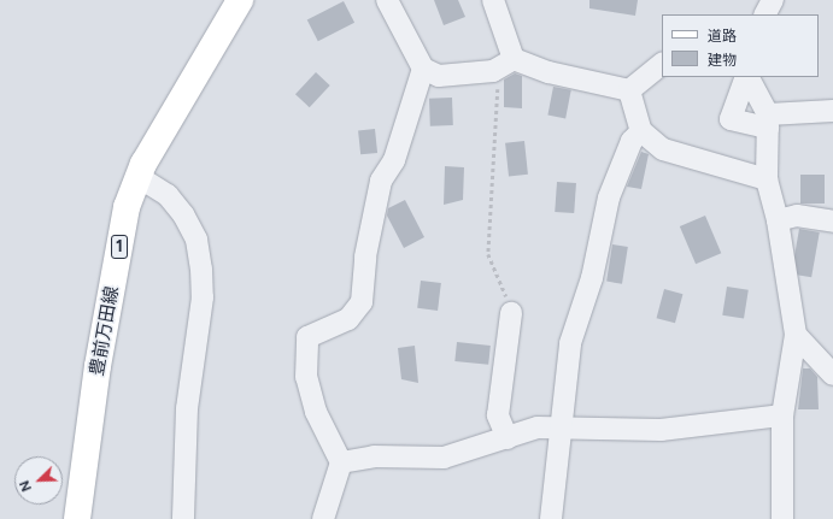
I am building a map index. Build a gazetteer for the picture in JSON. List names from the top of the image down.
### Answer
{
  "streets": {
    "main road": ["1", "豊前万田線"]
  },
  "legend": ["道路", "建物"],
  "north": "bottom left"
}
